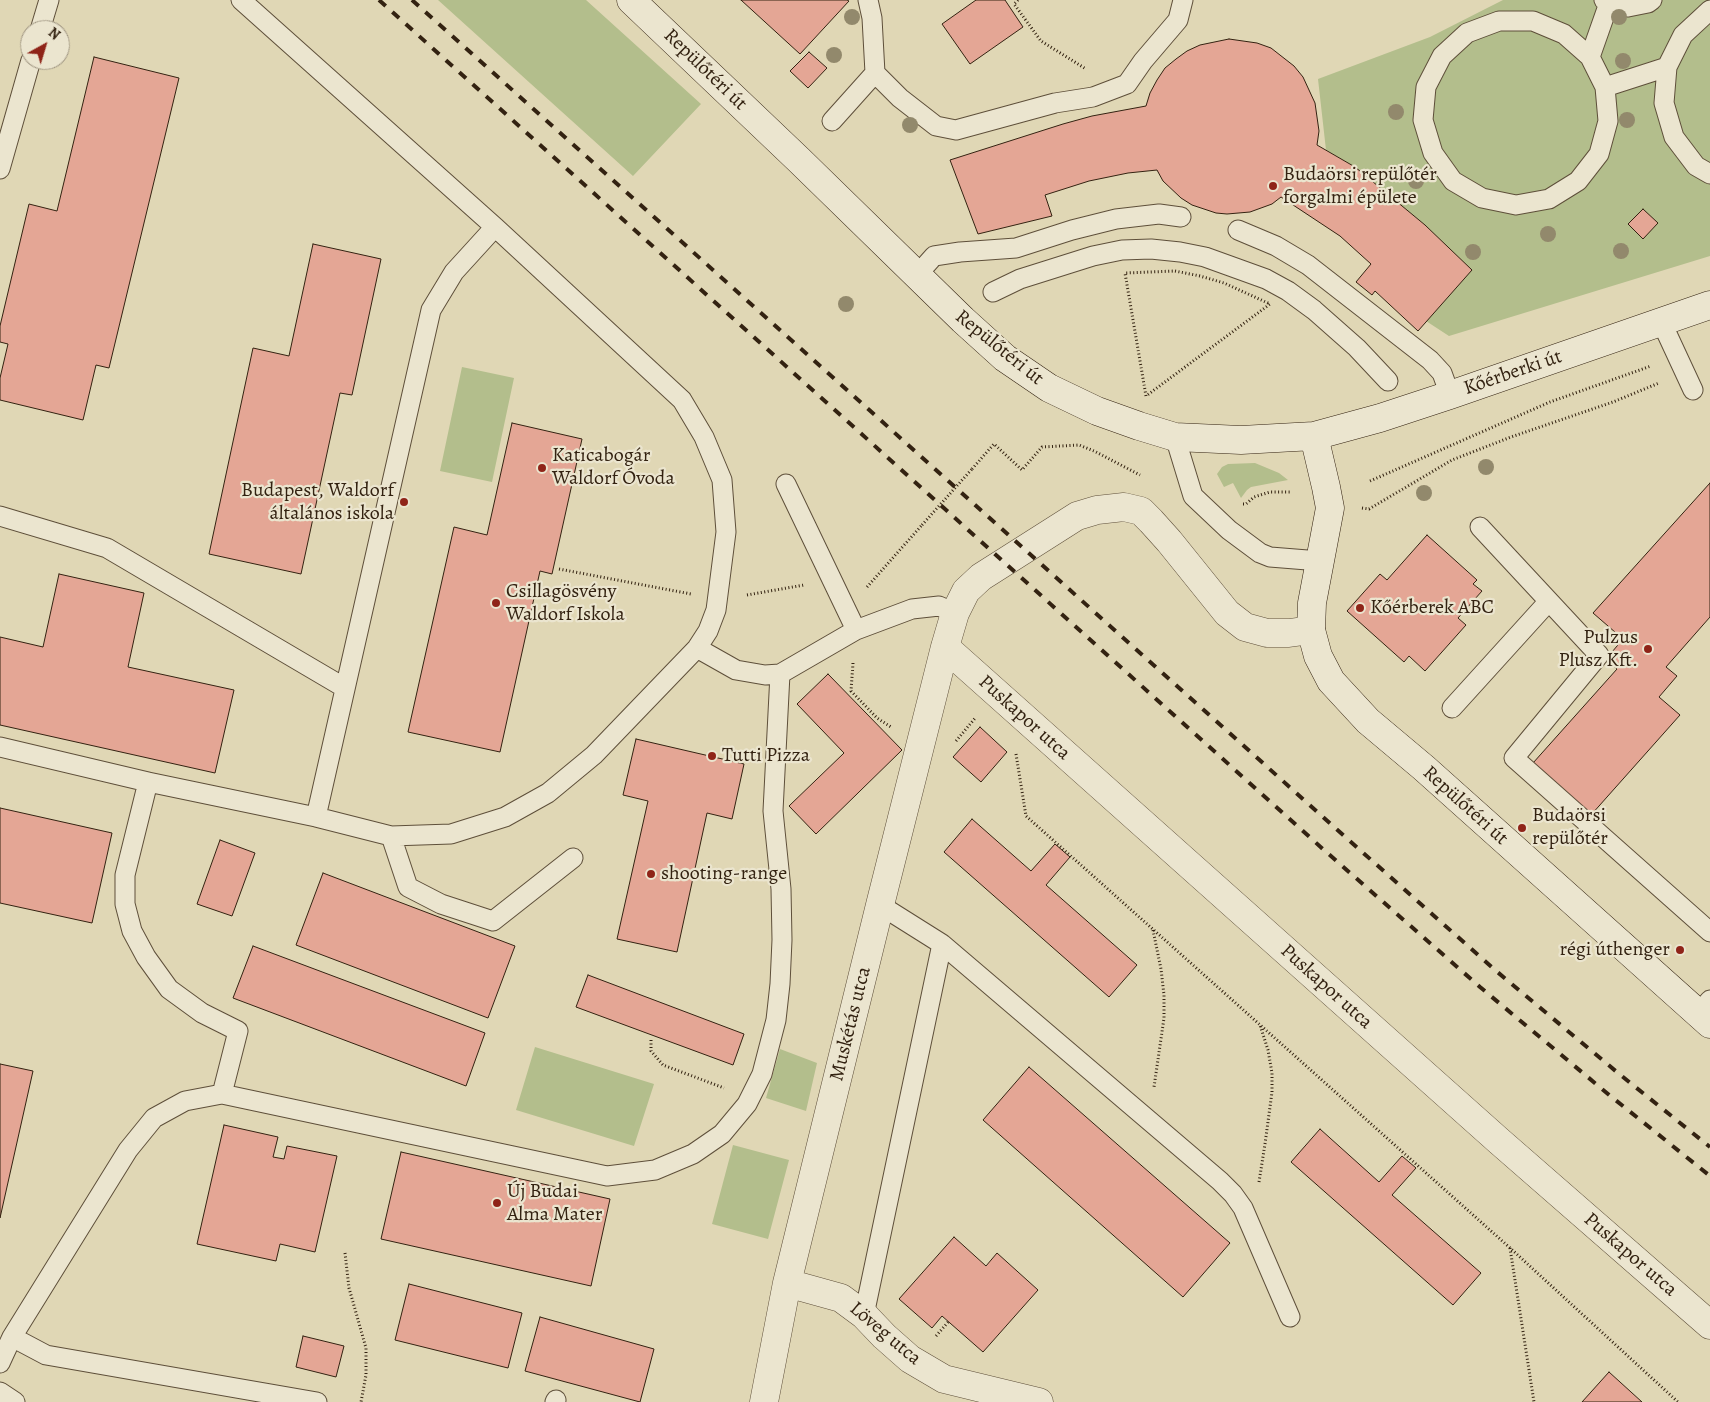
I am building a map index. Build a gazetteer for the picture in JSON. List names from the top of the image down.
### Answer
{
  "streets": {
    "street": [
      "Repülőtéri út",
      "Kőérberki út",
      "Puskapor utca",
      "Muskétás utca",
      "Löveg utca"
    ]
  },
  "crossings": [
    ["Repülőtéri út", "Kőérberki út"],
    ["Puskapor utca", "Muskétás utca"],
    ["Muskétás utca", "Löveg utca"]
  ],
  "places": [
    "Budaörsi repülőtér forgalmi épülete",
    "Katicabogár Waldorf Óvoda",
    "Budapest, Waldorf általános iskola",
    "Csillagösvény Waldorf Iskola",
    "Kőérberek ABC",
    "Pulzus Plusz Kft.",
    "Tutti Pizza",
    "Budaörsi repülőtér",
    "shooting-range",
    "régi úthenger",
    "Új Budai Alma Mater"
  ],
  "north": "top right"
}
